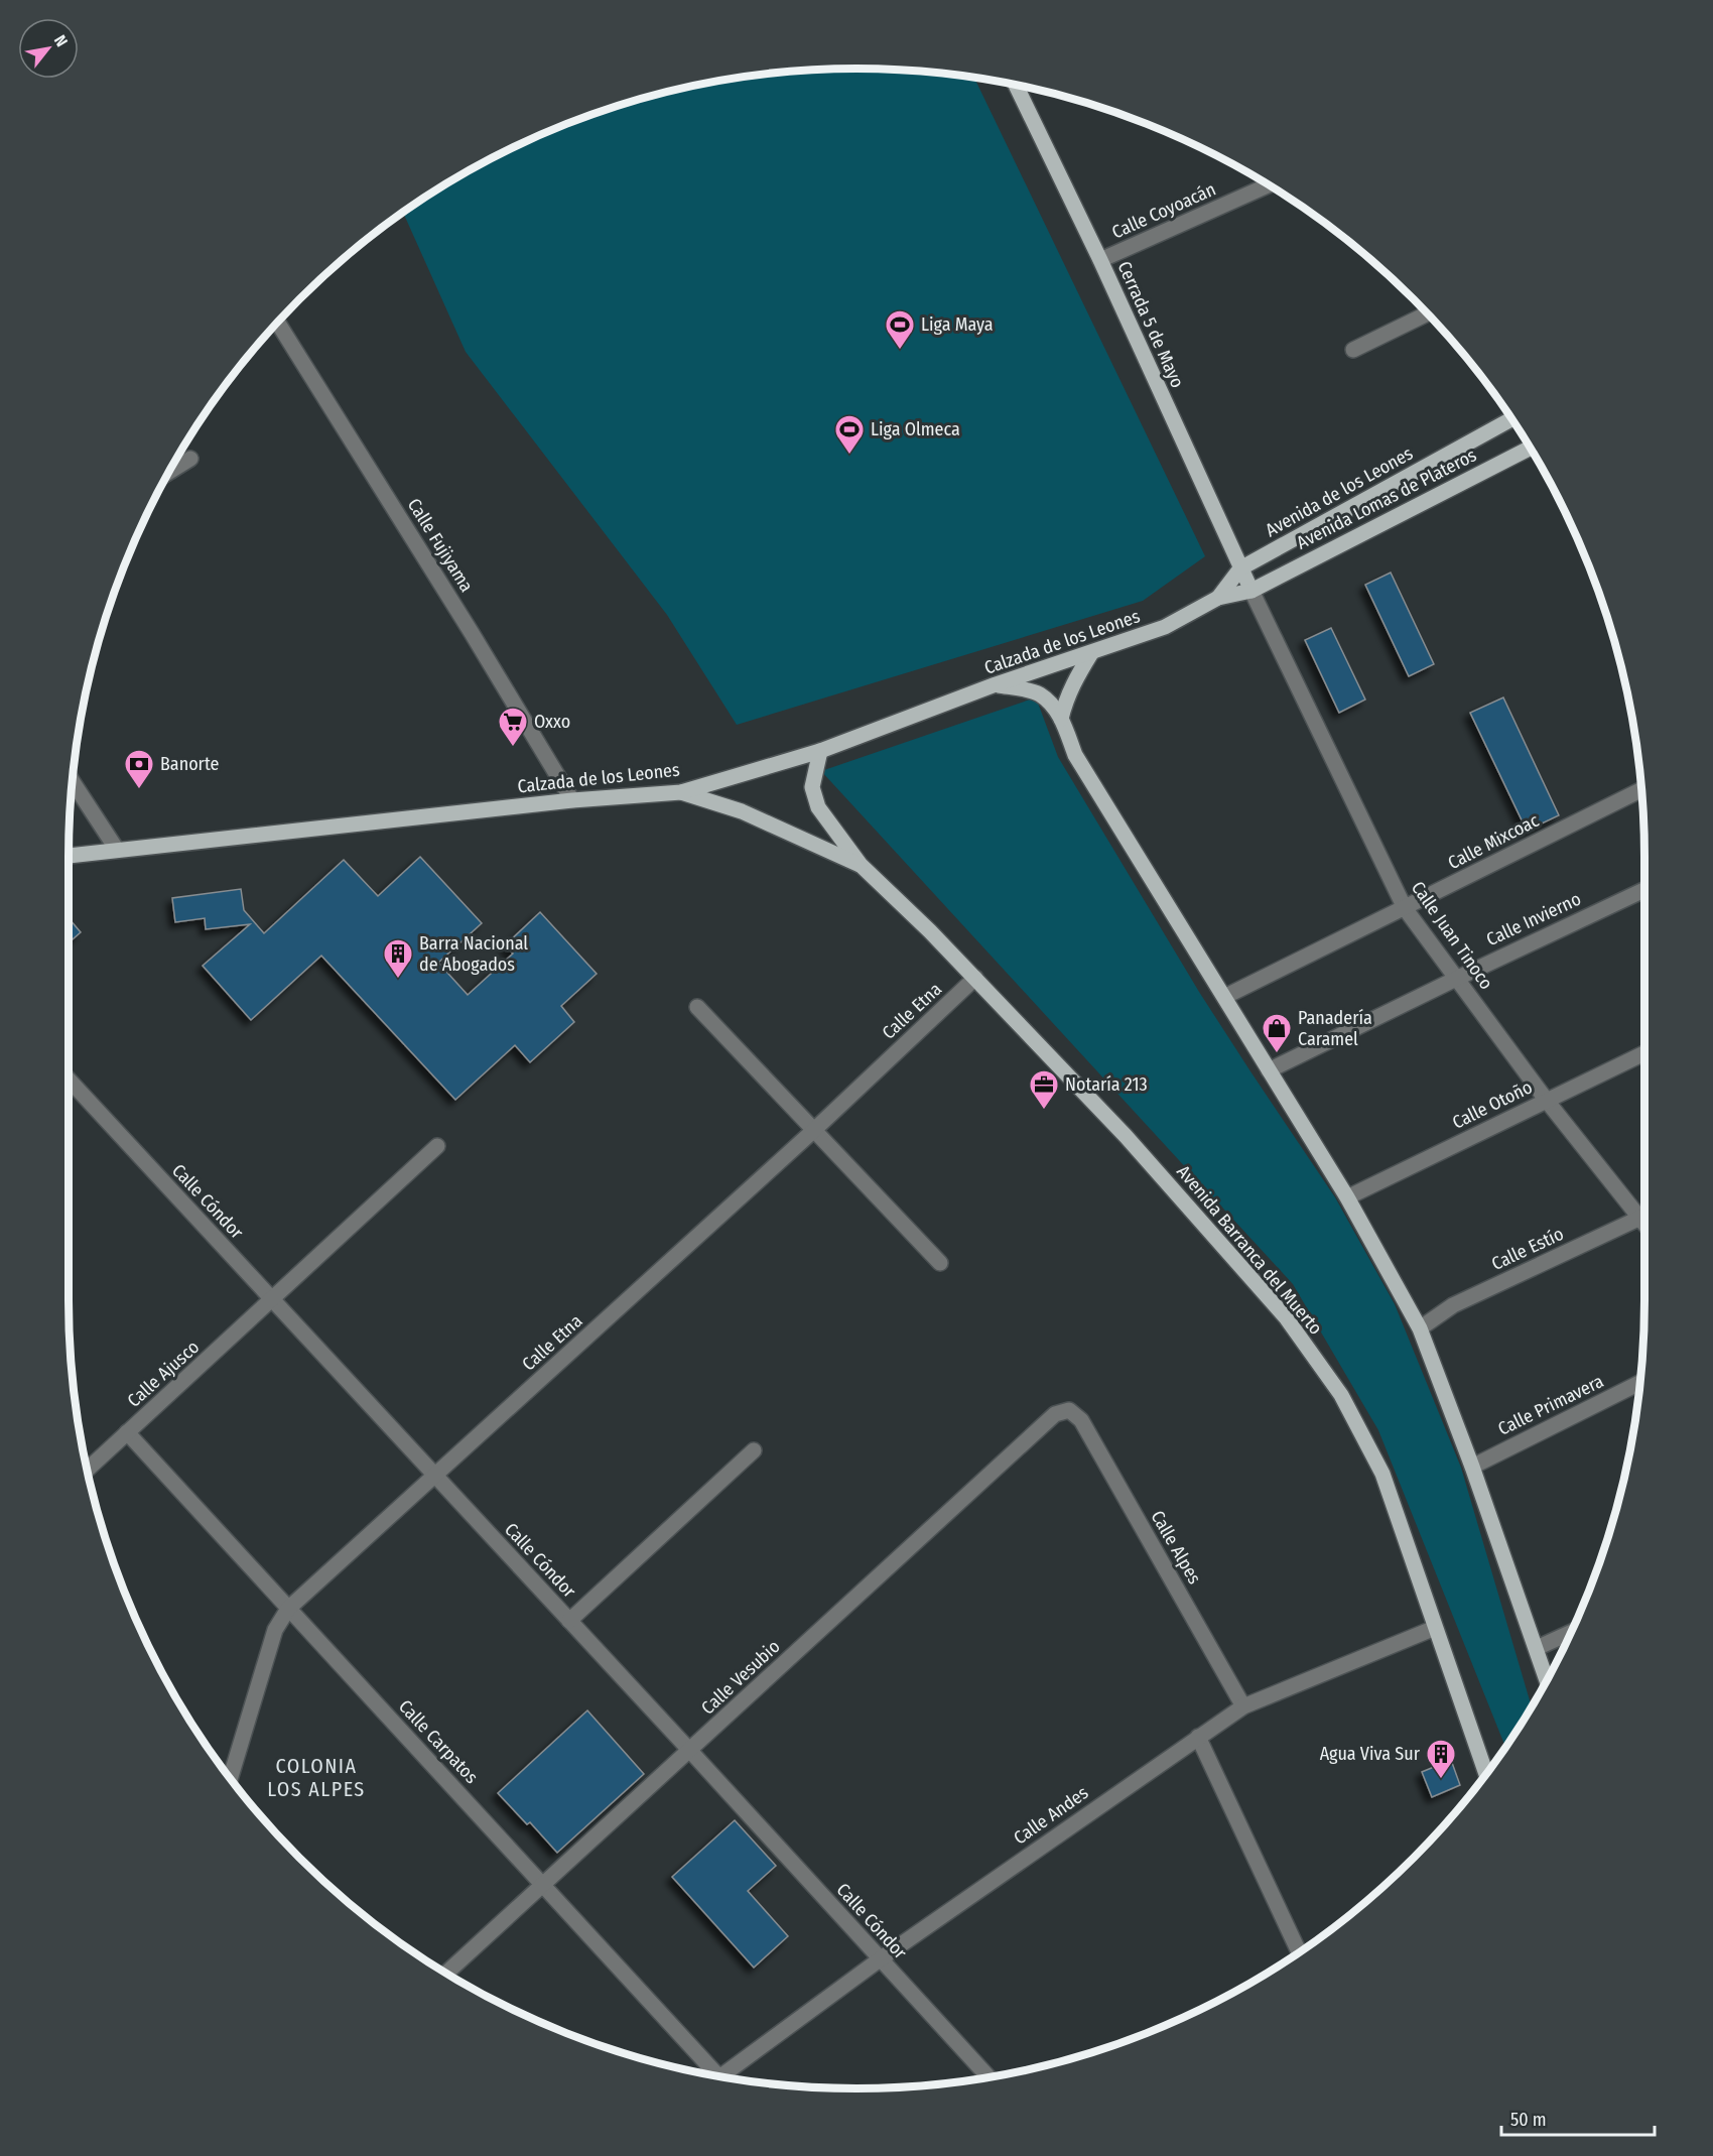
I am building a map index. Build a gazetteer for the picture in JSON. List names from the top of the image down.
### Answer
{
  "streets": {
    "main road": [
      "Cerrada 5 de Mayo",
      "Avenida de los Leones",
      "Avenida Lomas de Plateros",
      "Calzada de los Leones",
      "Avenida Barranca del Muerto"
    ],
    "street": [
      "Calle Coyoacán",
      "Calle Fujiyama",
      "Calle Mixcoac",
      "Calle Invierno",
      "Calle Juan Tinoco",
      "Calle Etna",
      "Calle Otoño",
      "Calle Cóndor",
      "Calle Estío",
      "Calle Ajusco",
      "Calle Primavera",
      "Calle Alpes",
      "Calle Vesubio",
      "Calle Carpatos",
      "Calle Andes"
    ]
  },
  "crossings": [
    ["Calle Coyoacán", "Cerrada 5 de Mayo"],
    ["Cerrada 5 de Mayo", "Avenida de los Leones"],
    ["Cerrada 5 de Mayo", "Avenida Lomas de Plateros"],
    ["Cerrada 5 de Mayo", "Calle Juan Tinoco"],
    ["Avenida de los Leones", "Calzada de los Leones"],
    ["Avenida Lomas de Plateros", "Calle Juan Tinoco"],
    ["Calle Fujiyama", "Calzada de los Leones"],
    ["Calzada de los Leones", "Avenida Barranca del Muerto"],
    ["Calle Mixcoac", "Calle Juan Tinoco"],
    ["Calle Invierno", "Calle Juan Tinoco"],
    ["Calle Juan Tinoco", "Calle Otoño"],
    ["Calle Juan Tinoco", "Calle Estío"],
    ["Calle Etna", "Calle Cóndor"],
    ["Calle Etna", "Avenida Barranca del Muerto"],
    ["Calle Etna", "Calle Carpatos"],
    ["Calle Cóndor", "Calle Ajusco"],
    ["Calle Cóndor", "Calle Vesubio"],
    ["Calle Cóndor", "Calle Andes"],
    ["Avenida Barranca del Muerto", "Calle Andes"],
    ["Calle Ajusco", "Calle Carpatos"],
    ["Calle Alpes", "Calle Vesubio"],
    ["Calle Alpes", "Calle Andes"],
    ["Calle Vesubio", "Calle Carpatos"]
  ],
  "districts": ["COLONIA LOS ALPES"],
  "places": {
    "sports": ["Liga Maya", "Liga Olmeca"],
    "supermarket": ["Oxxo"],
    "bank": ["Banorte"],
    "building": ["Barra Nacional de Abogados", "Agua Viva Sur"],
    "shop": ["Panadería Caramel"],
    "office": ["Notaría 213"]
  },
  "scale_bar": "50 m",
  "north": "top right"
}
